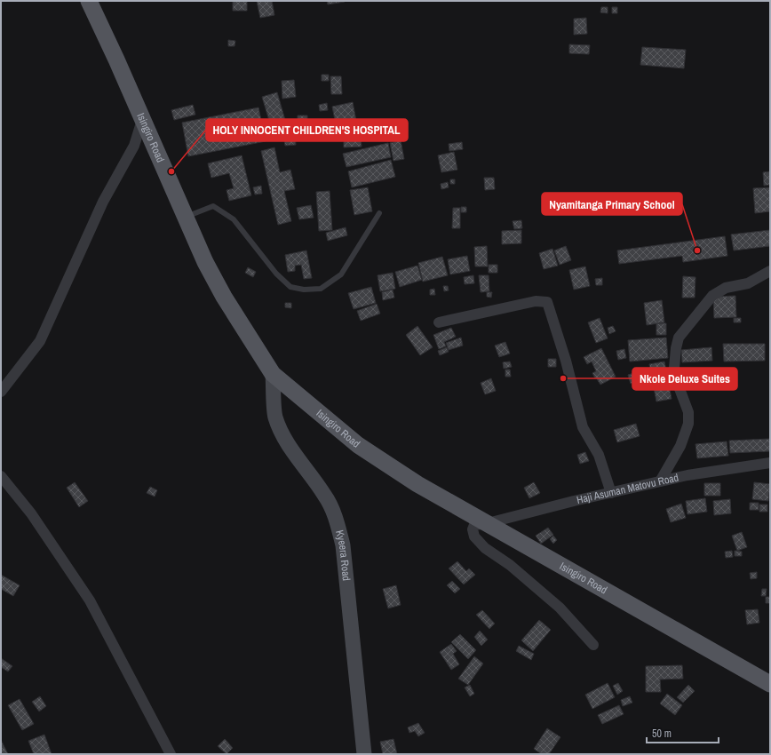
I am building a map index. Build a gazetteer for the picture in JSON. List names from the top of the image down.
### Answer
{
  "streets": {
    "main road": ["Isingiro Road", "Kyeera Road"],
    "street": ["Haji Asuman Matovu Road"]
  },
  "crossings": [
    ["Isingiro Road", "Haji Asuman Matovu Road"],
    ["Isingiro Road", "Kyeera Road"]
  ],
  "places": ["HOLY INNOCENT CHILDREN'S HOSPITAL", "Nyamitanga Primary School", "Nkole Deluxe Suites"],
  "scale_bar": "50 m"
}
